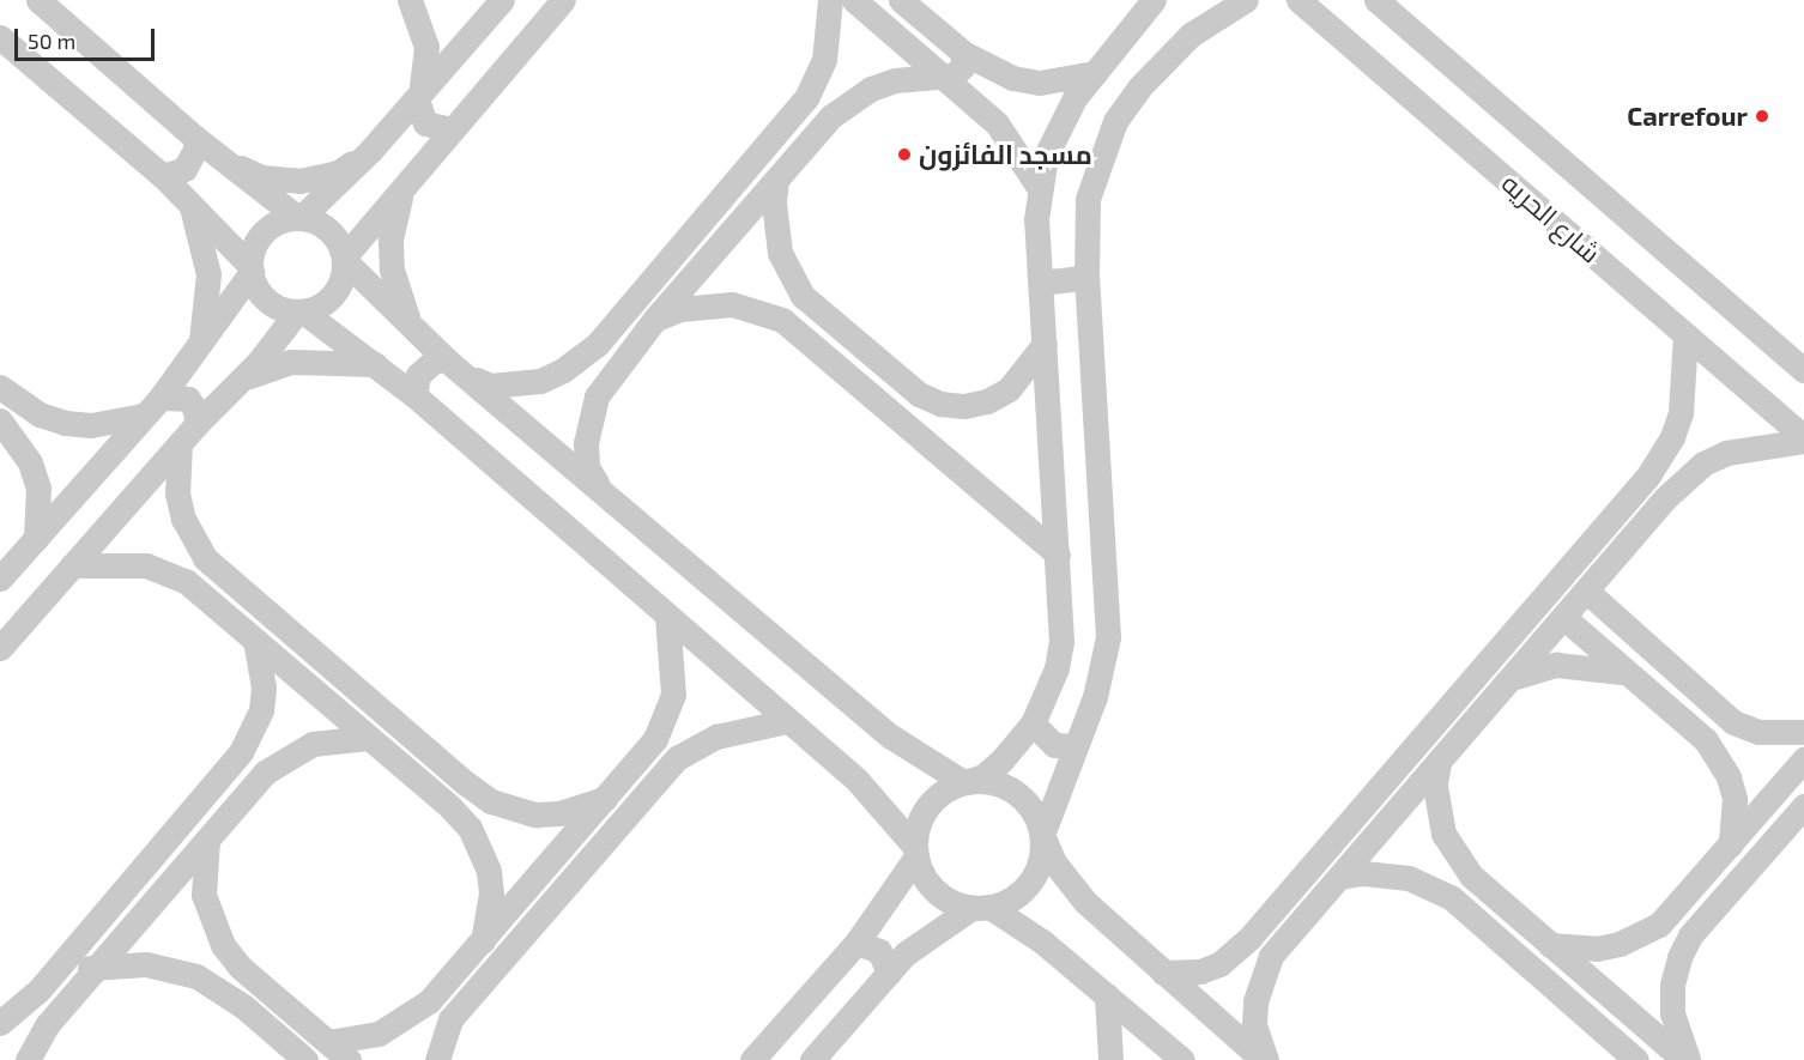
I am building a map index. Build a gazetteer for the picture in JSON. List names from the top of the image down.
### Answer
{
  "streets": {
    "street": ["شارع الحريه"]
  },
  "places": ["Carrefour", "مسجد الفائزون"],
  "scale_bar": "50 m"
}
